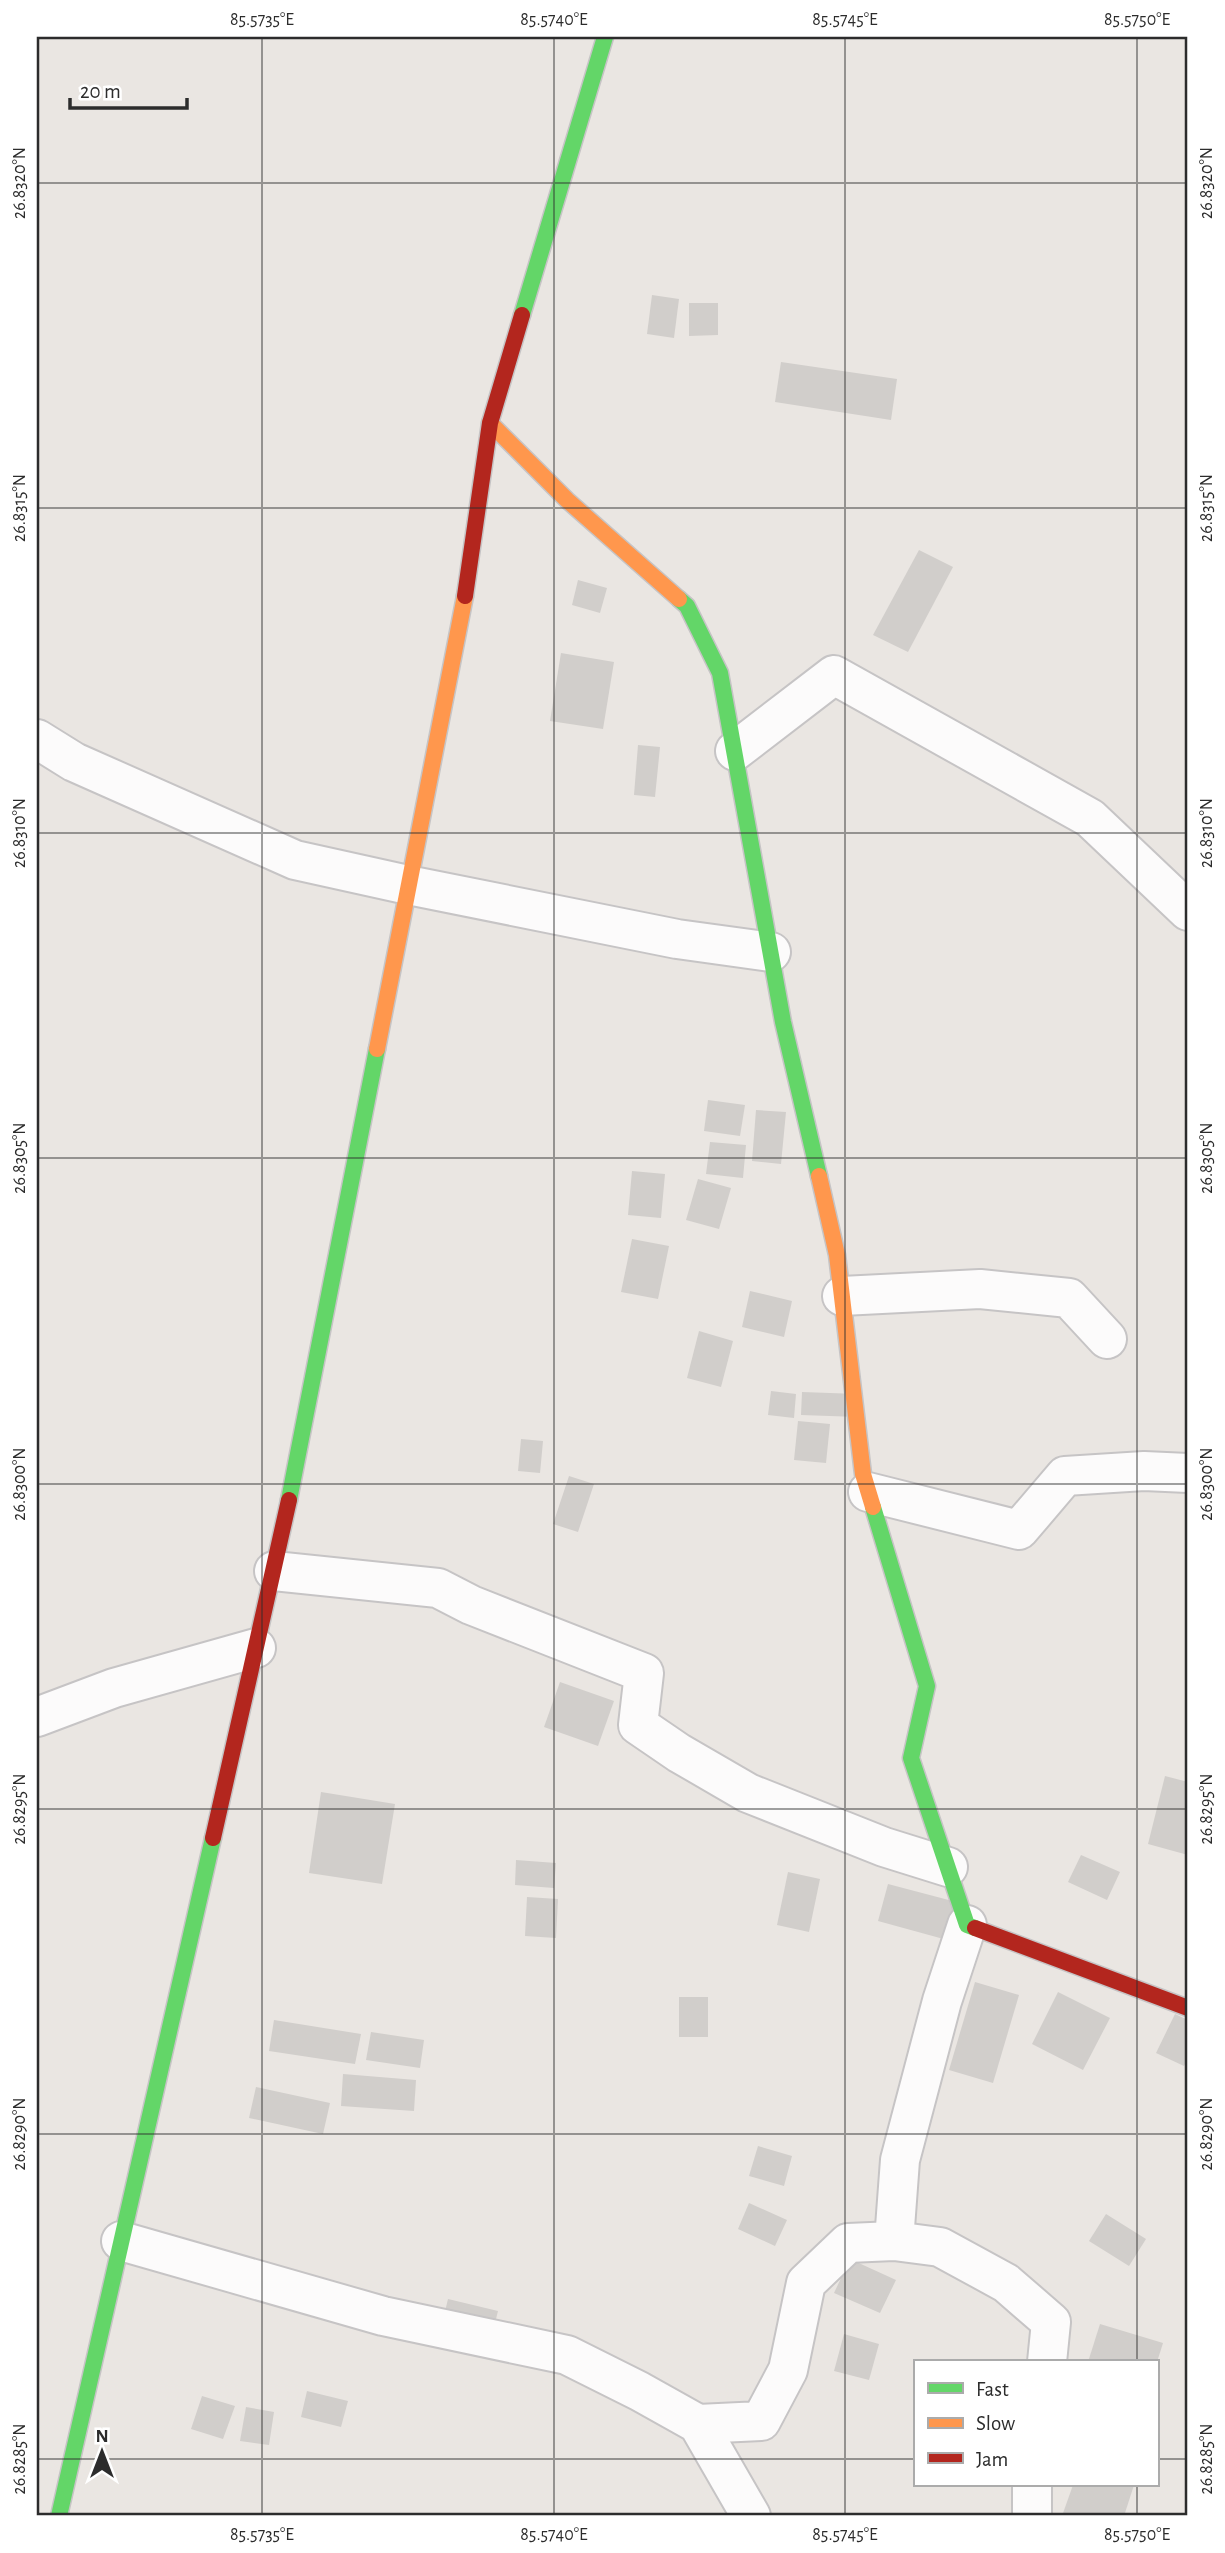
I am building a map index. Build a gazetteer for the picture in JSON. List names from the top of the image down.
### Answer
{
  "legend": ["Fast", "Slow", "Jam"],
  "scale_bar": "20 m",
  "north": "top",
  "coordinates": [
    "85.5735°E",
    "85.5740°E",
    "85.5745°E",
    "85.5750°E",
    "26.8320°N",
    "26.8315°N",
    "26.8310°N",
    "26.8305°N",
    "26.8300°N",
    "26.8295°N",
    "26.8290°N",
    "26.8285°N"
  ]
}
